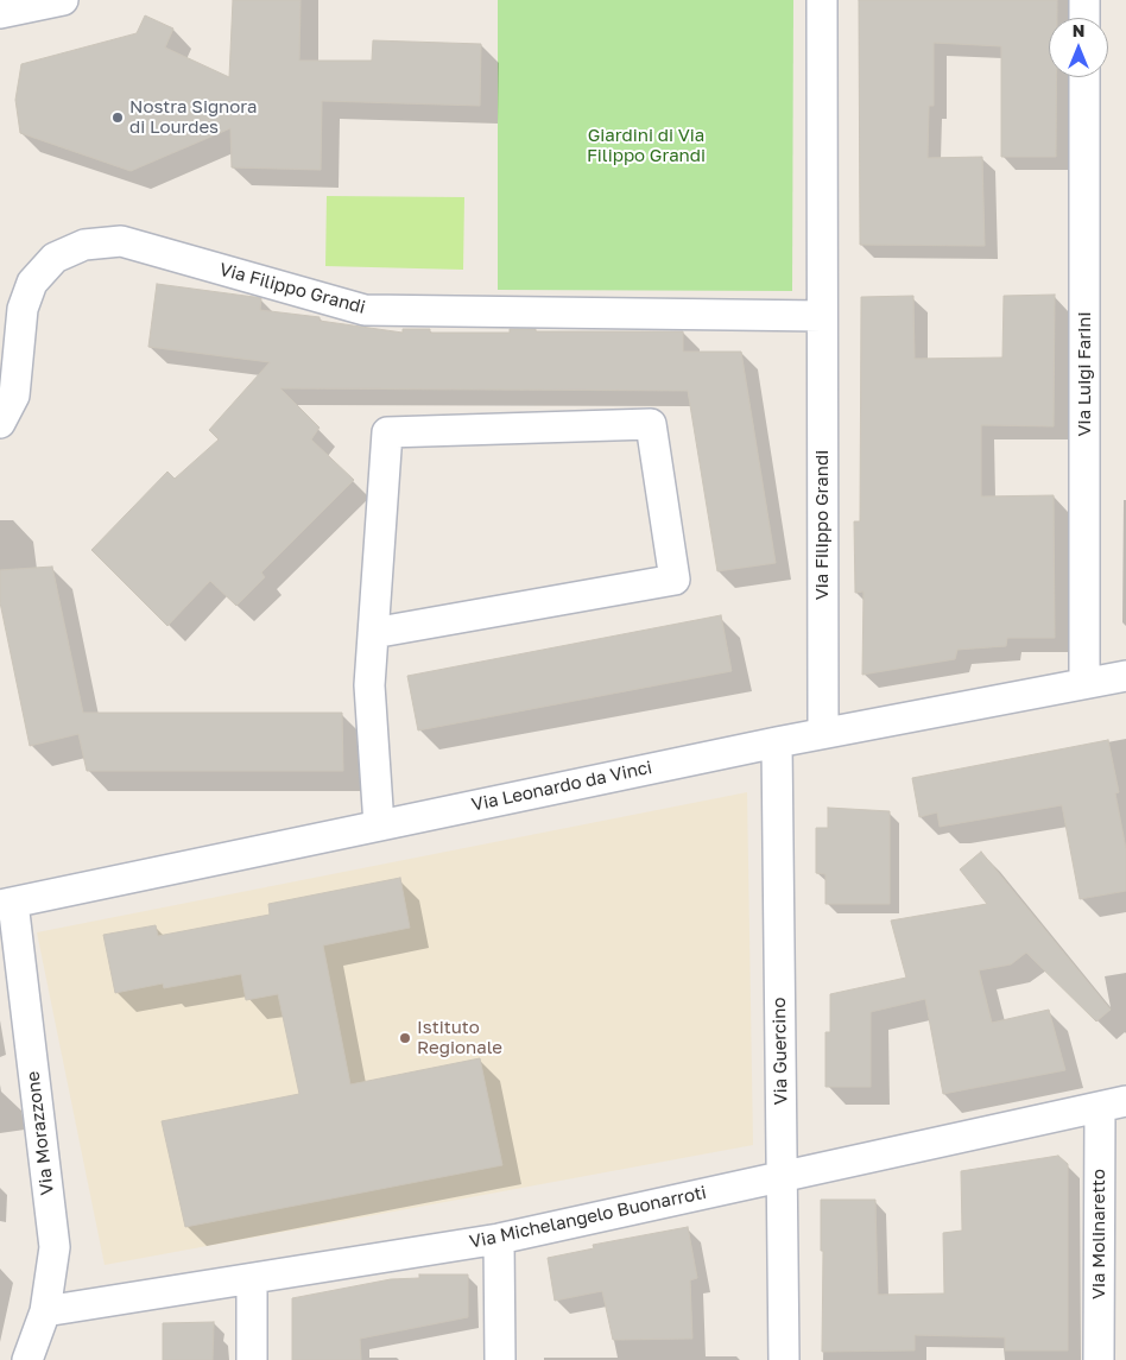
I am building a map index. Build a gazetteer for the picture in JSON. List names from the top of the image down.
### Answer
{
  "streets": {
    "street": [
      "Via Filippo Grandi",
      "Via Luigi Farini",
      "Via Leonardo da Vinci",
      "Via Guercino",
      "Via Morazzone",
      "Via Michelangelo Buonarroti",
      "Via Molinaretto"
    ]
  },
  "crossings": [
    ["Via Filippo Grandi", "Via Leonardo da Vinci"],
    ["Via Luigi Farini", "Via Leonardo da Vinci"],
    ["Via Leonardo da Vinci", "Via Guercino"],
    ["Via Leonardo da Vinci", "Via Morazzone"],
    ["Via Guercino", "Via Michelangelo Buonarroti"],
    ["Via Morazzone", "Via Michelangelo Buonarroti"],
    ["Via Michelangelo Buonarroti", "Via Molinaretto"]
  ],
  "parks": ["Giardini di Via Filippo Grandi"],
  "places": ["Nostra Signora di Lourdes", "Istituto Regionale"],
  "north": "top"
}
